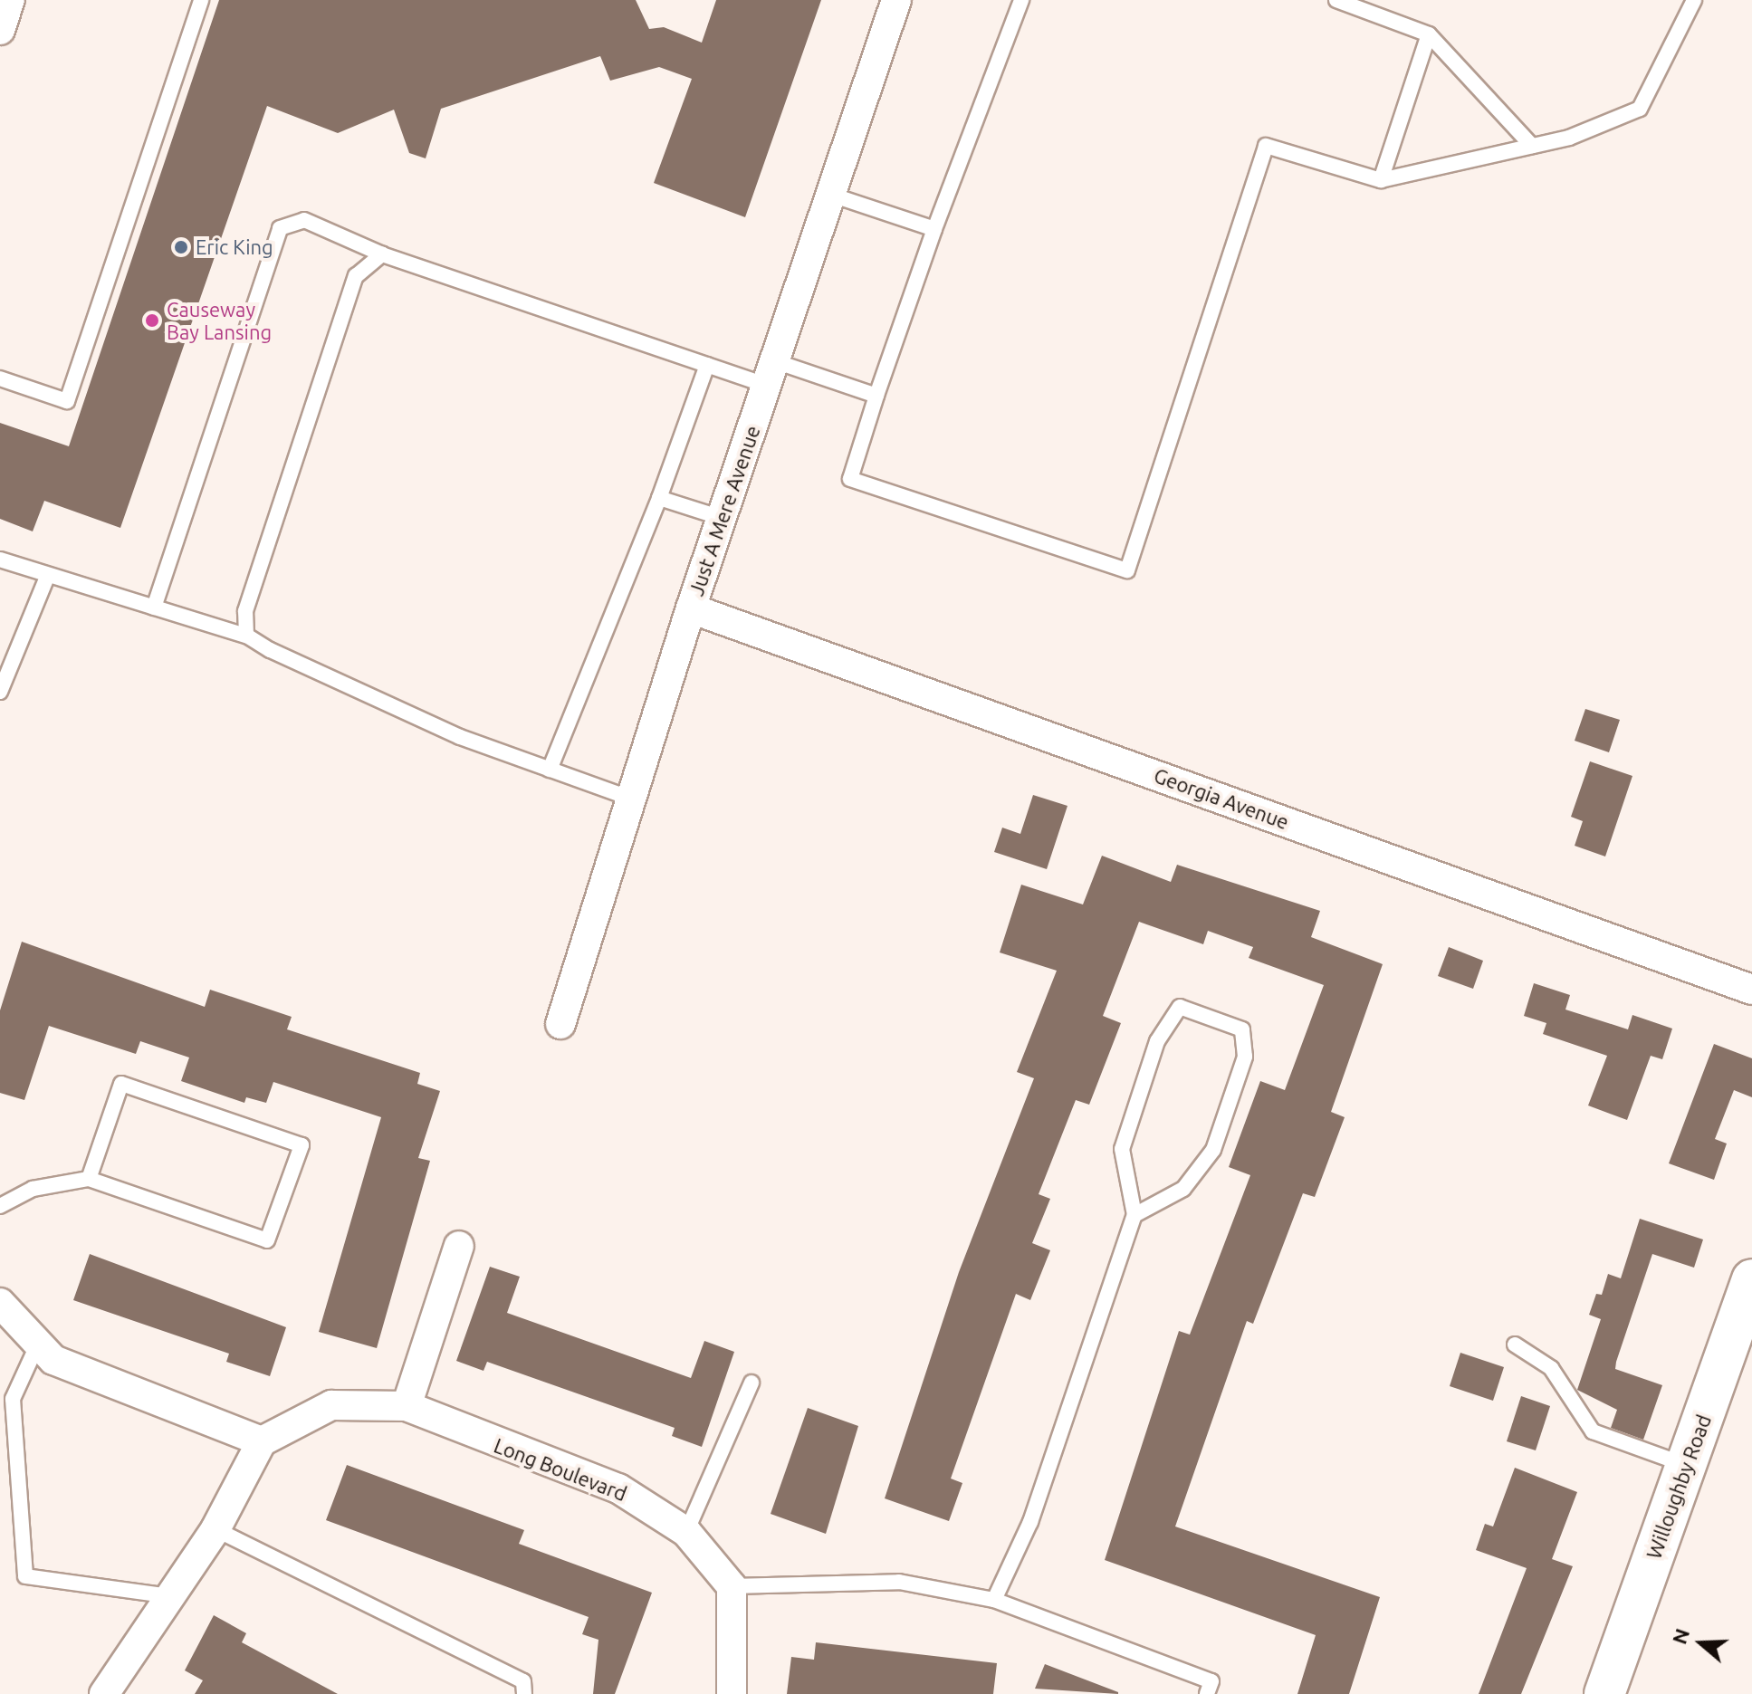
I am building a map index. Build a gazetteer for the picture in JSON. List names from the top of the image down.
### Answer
{
  "streets": {
    "street": [
      "Just A Mere Avenue",
      "Georgia Avenue",
      "Long Boulevard",
      "Willoughby Road"
    ]
  },
  "crossings": [
    ["Just A Mere Avenue", "Georgia Avenue"]
  ],
  "places": ["Eric King", "Causeway Bay Lansing"],
  "north": "left"
}
